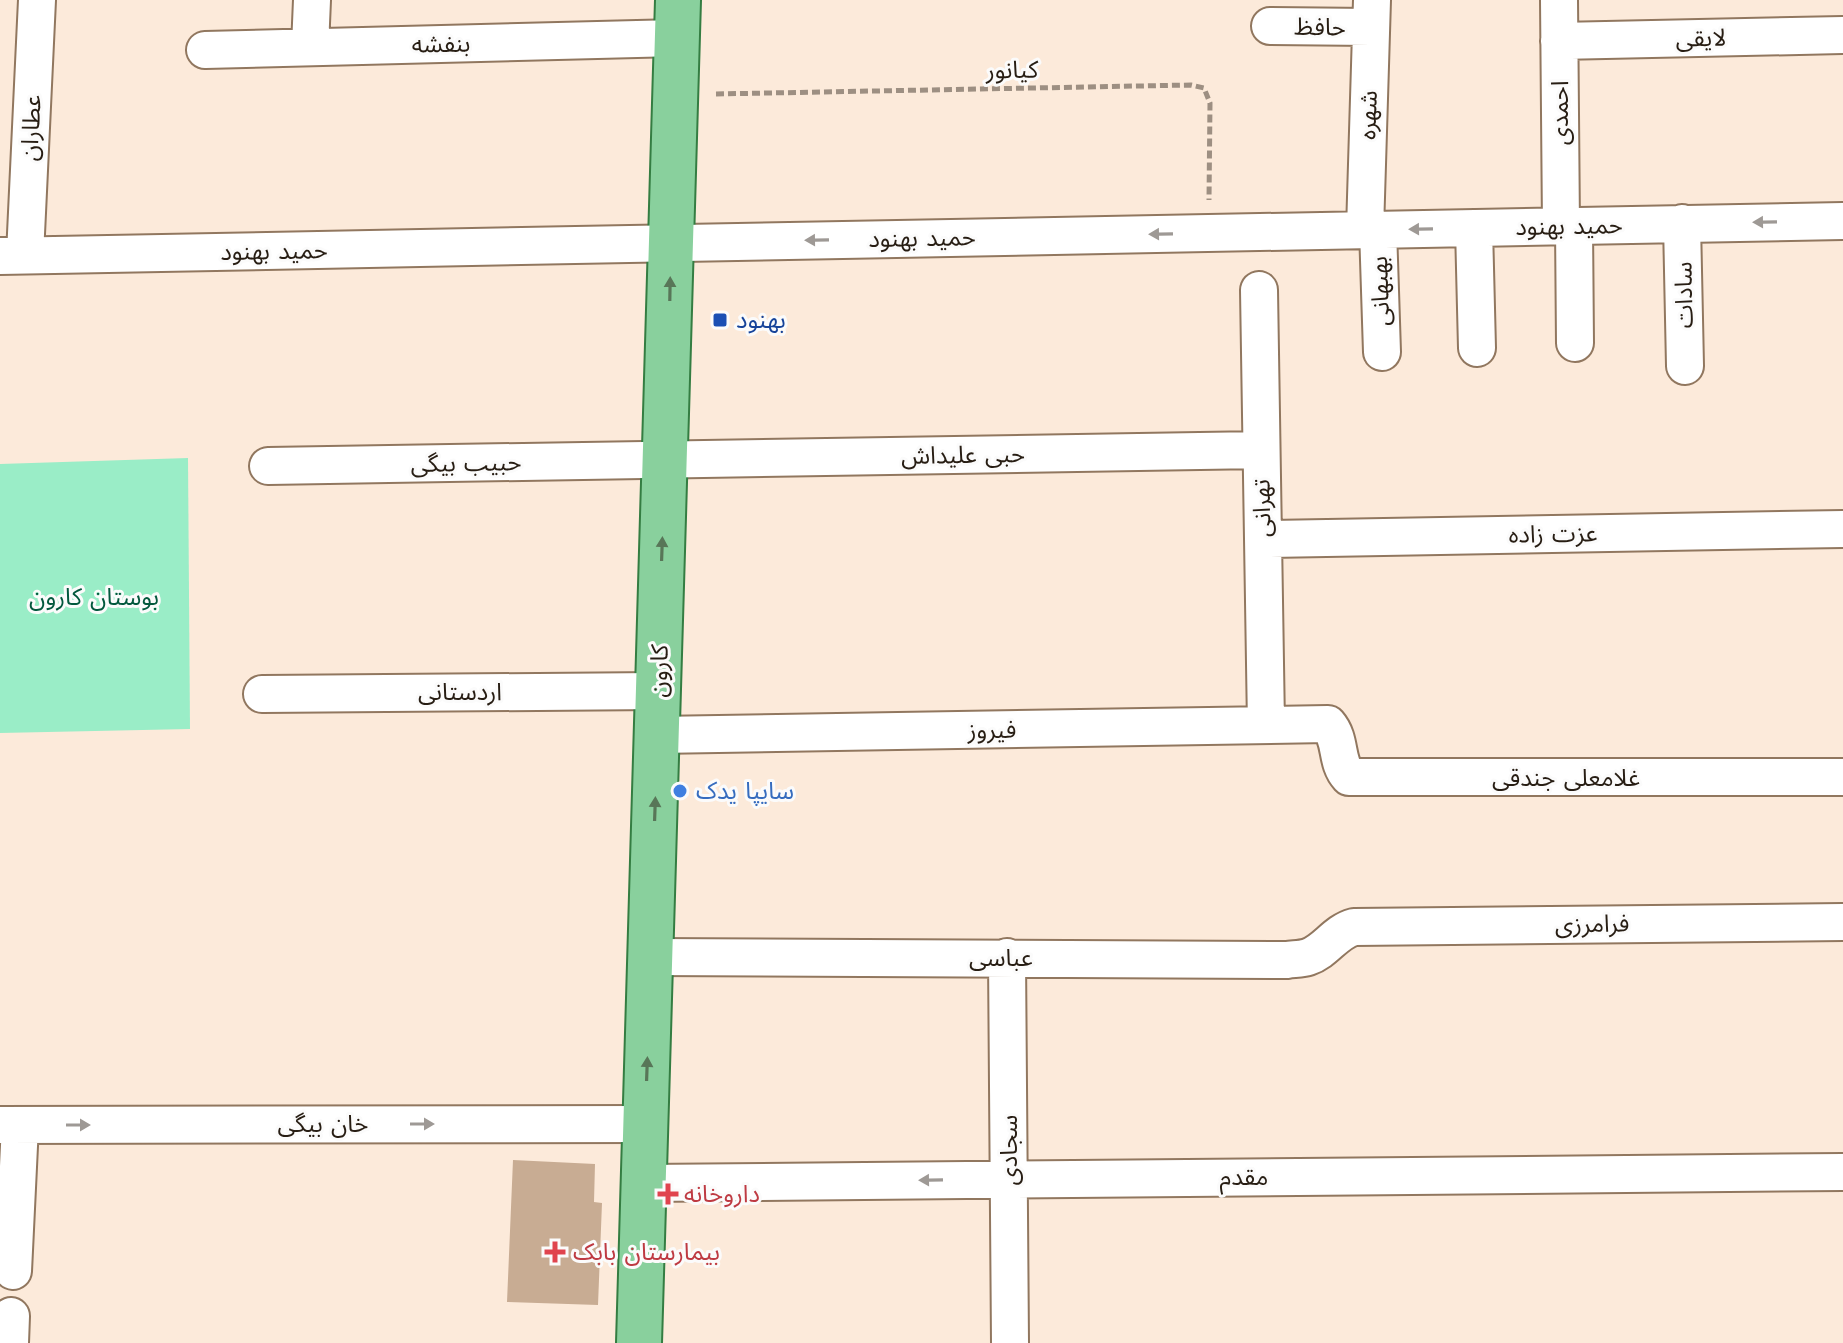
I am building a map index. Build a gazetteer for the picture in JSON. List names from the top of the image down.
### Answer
{
  "streets": {
    "main road": ["کارون"],
    "street": [
      "حافظ",
      "لایقی",
      "بنفشه",
      "احمدی",
      "شهره",
      "عطاران",
      "حمید بهنود",
      "بهبهانی",
      "سادات",
      "حبی علیداش",
      "حبیب بیگی",
      "تهرانی",
      "عزت زاده",
      "اردستانی",
      "فیروز",
      "غلامعلی جندقی",
      "فرامرزی",
      "عباسی",
      "خان بیگی",
      "سجادی",
      "مقدم"
    ],
    "path": ["کیانور"]
  },
  "crossings": [
    ["حافظ", "شهره"],
    ["لایقی", "احمدی"],
    ["بنفشه", "کارون"],
    ["کیانور", "حمید بهنود"],
    ["کیانور", "کارون"],
    ["احمدی", "حمید بهنود"],
    ["شهره", "حمید بهنود"],
    ["شهره", "بهبهانی"],
    ["عطاران", "حمید بهنود"],
    ["حمید بهنود", "بهبهانی"],
    ["حمید بهنود", "سادات"],
    ["حمید بهنود", "کارون"],
    ["حبی علیداش", "حبیب بیگی"],
    ["حبی علیداش", "تهرانی"],
    ["حبی علیداش", "کارون"],
    ["حبیب بیگی", "کارون"],
    ["تهرانی", "عزت زاده"],
    ["تهرانی", "فیروز"],
    ["کارون", "اردستانی"],
    ["کارون", "فیروز"],
    ["کارون", "عباسی"],
    ["کارون", "خان بیگی"],
    ["کارون", "مقدم"],
    ["فیروز", "غلامعلی جندقی"],
    ["فرامرزی", "عباسی"],
    ["عباسی", "سجادی"],
    ["سجادی", "مقدم"]
  ],
  "one_way": ["حمید بهنود", "کارون", "خان بیگی"],
  "parks": ["بوستان کارون"],
  "places": {
    "transit": ["بهنود"],
    "other": ["سایپا یدک"],
    "health": ["داروخانه", "بیمارستان بابک"]
  }
}
